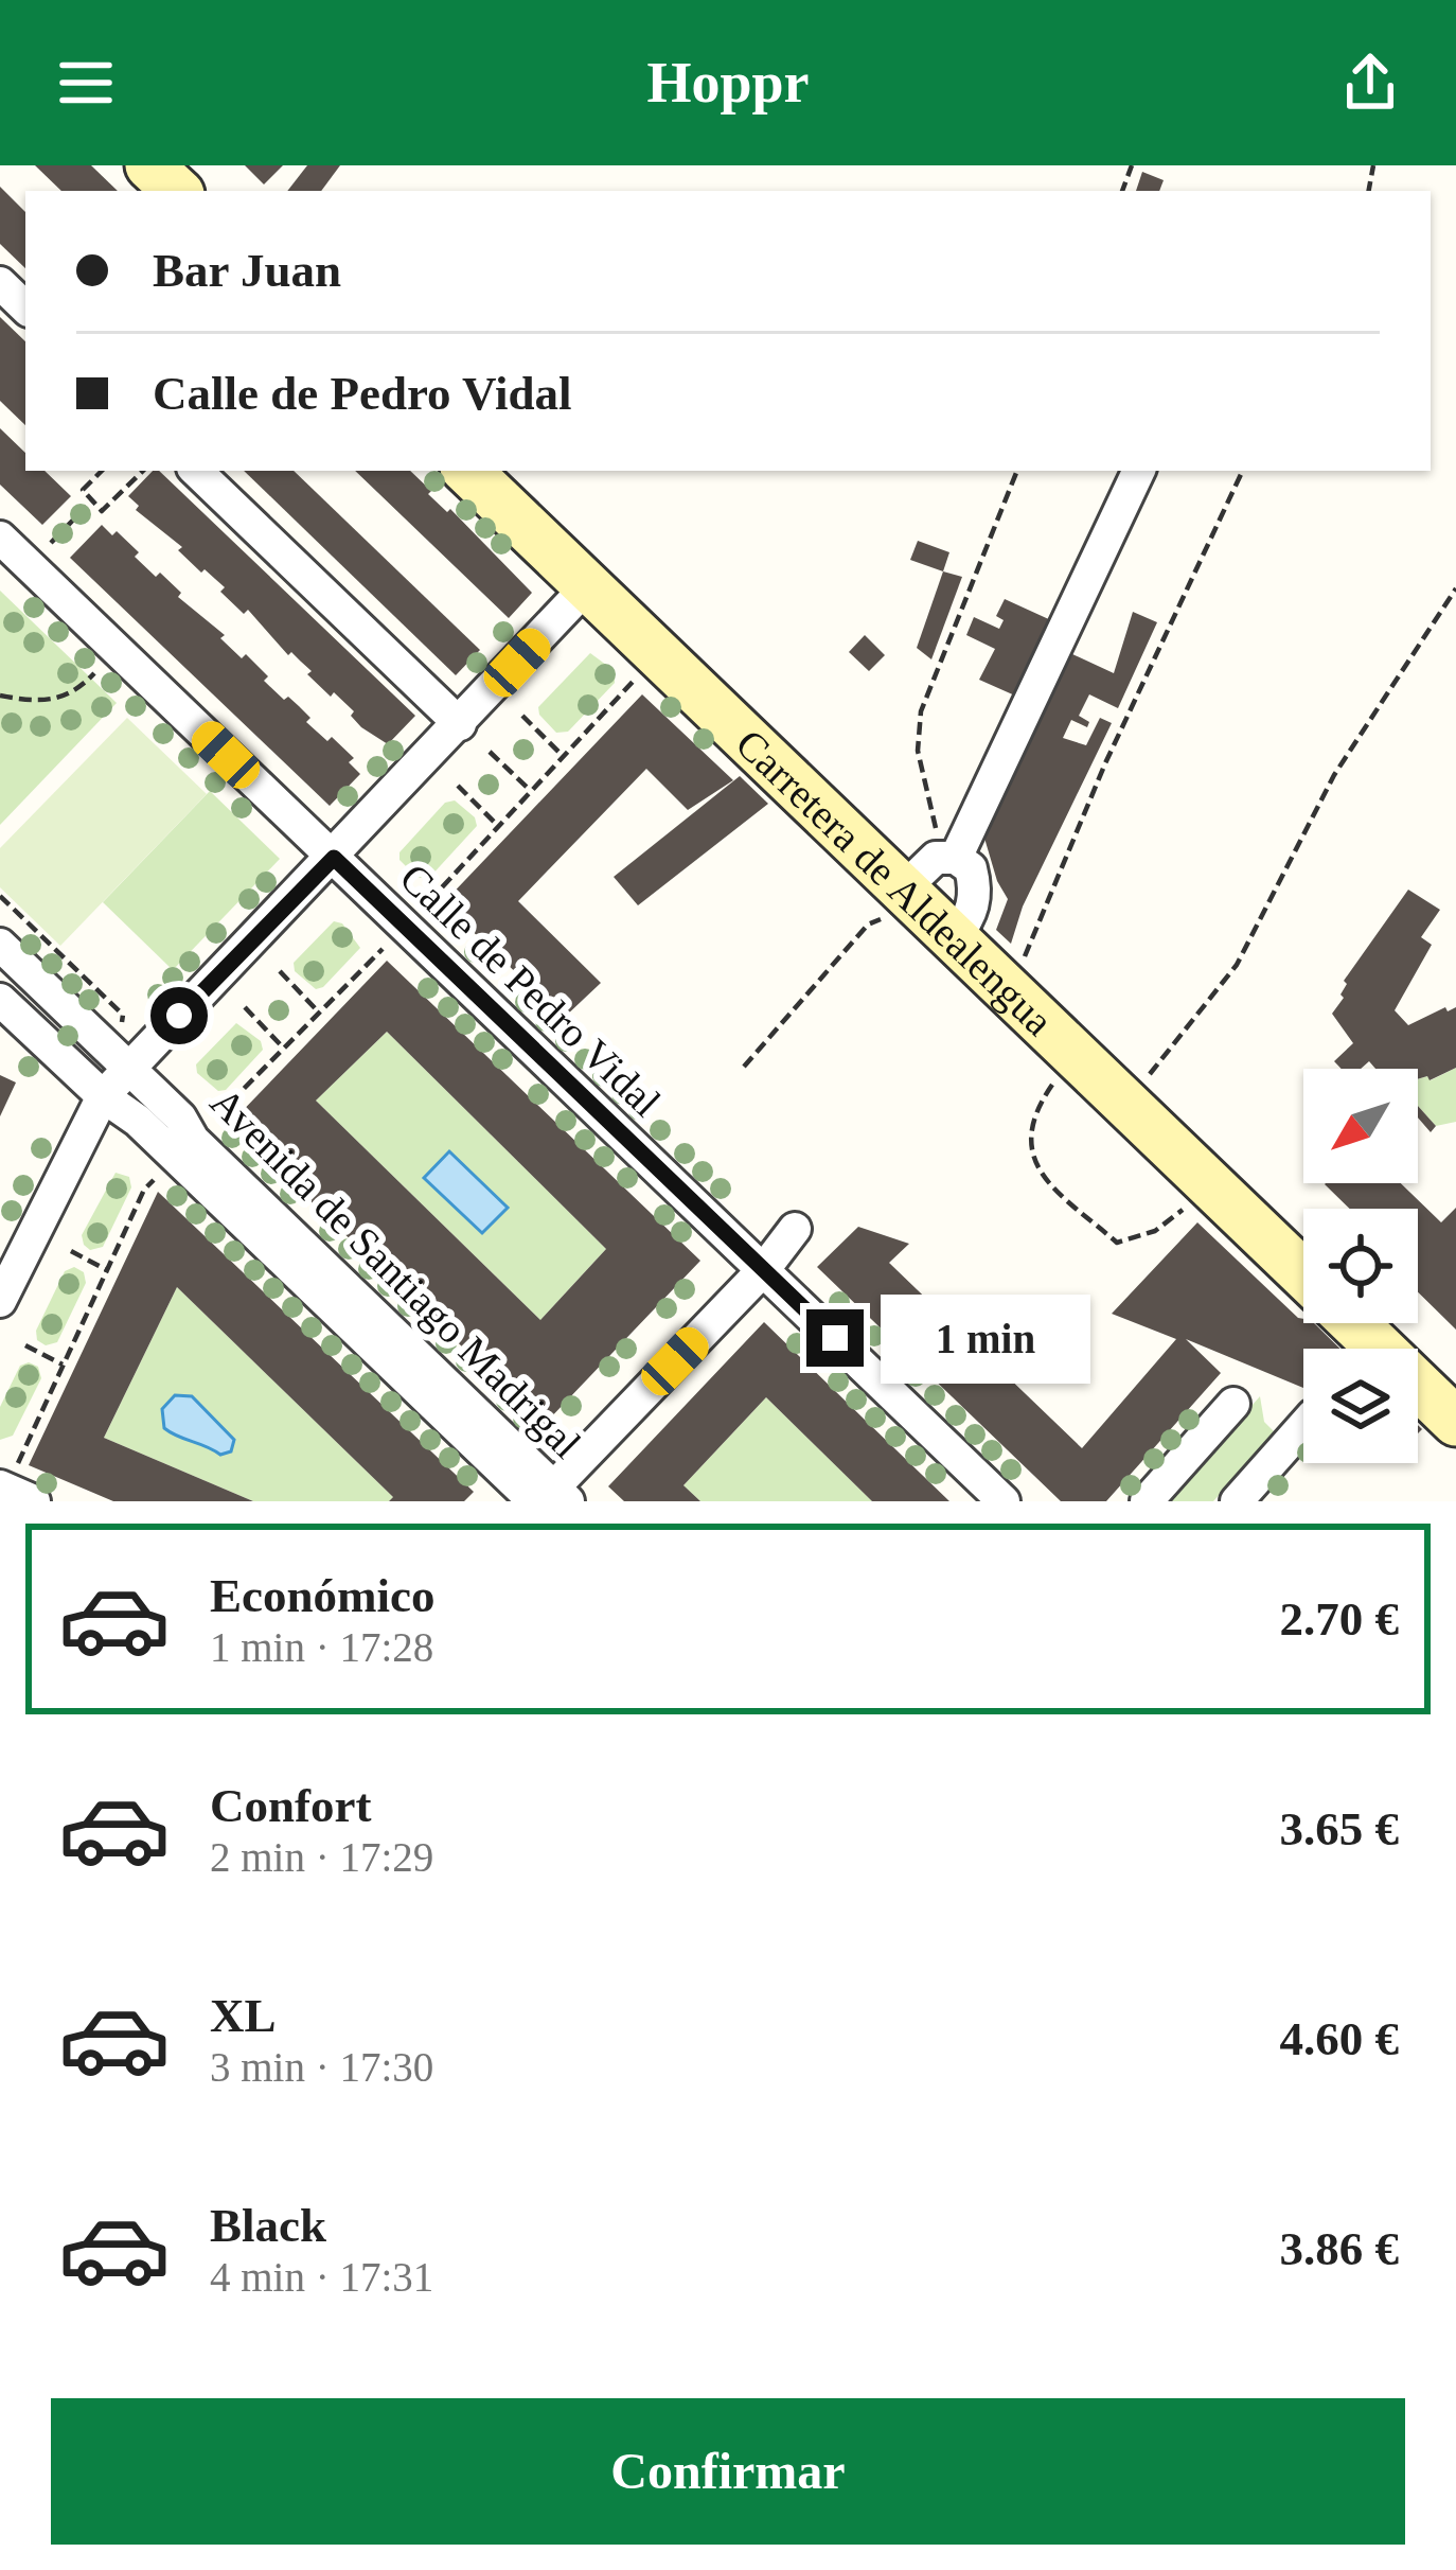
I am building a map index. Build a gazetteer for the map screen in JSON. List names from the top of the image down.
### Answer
{
  "streets": {
    "street": ["Carretera de Aldealengua", "Calle de Pedro Vidal", "Avenida de Santiago Madrigal"]
  },
  "north": "bottom left",
  "page": {
    "header": "Hoppr",
    "banner": ["Bar Juan", "Calle de Pedro Vidal"],
    "bubble": "1 min",
    "list": [
      {
        "name": "Económico",
        "note": "1 min · 17:28",
        "value": "2.70 €"
      },
      {
        "name": "Confort",
        "note": "2 min · 17:29",
        "value": "3.65 €"
      },
      {
        "name": "XL",
        "note": "3 min · 17:30",
        "value": "4.60 €"
      },
      {
        "name": "Black",
        "note": "4 min · 17:31",
        "value": "3.86 €"
      }
    ],
    "buttons": "Confirmar"
  }
}
